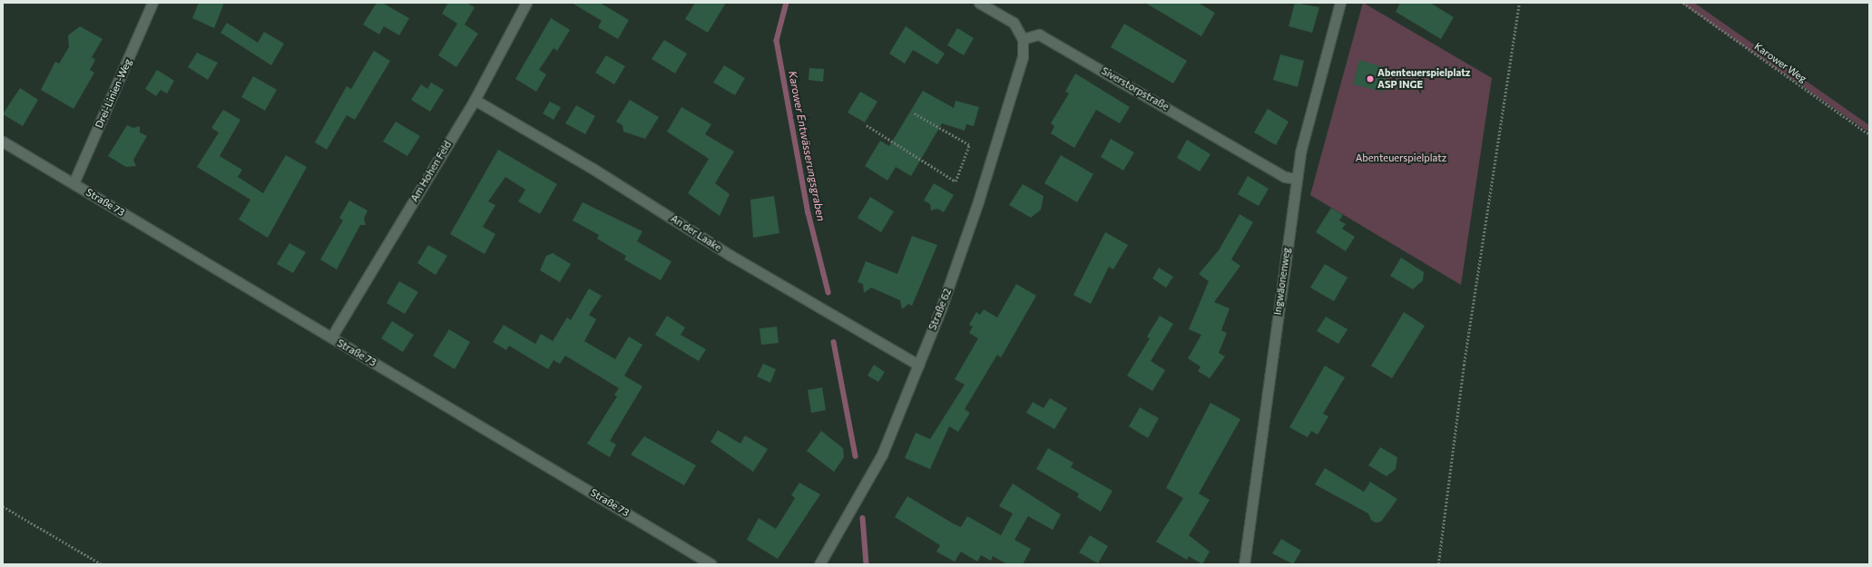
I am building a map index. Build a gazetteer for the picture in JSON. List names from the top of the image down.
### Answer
{
  "streets": {
    "street": [
      "Siverstorpstraße",
      "Drei-Linien-Weg",
      "Am Hohen Feld",
      "Straße 73",
      "An der Laake",
      "Ingwäonenweg",
      "Straße 62"
    ],
    "path": ["Karower Weg"]
  },
  "crossings": [
    ["Siverstorpstraße", "Ingwäonenweg"],
    ["Siverstorpstraße", "Straße 62"],
    ["Drei-Linien-Weg", "Straße 73"],
    ["Am Hohen Feld", "Straße 73"],
    ["Am Hohen Feld", "An der Laake"],
    ["An der Laake", "Straße 62"]
  ],
  "water": ["Karower Entwässerungsgraben"],
  "parks": ["Abenteuerspielplatz"],
  "places": ["Abenteuerspielplatz ASP INGE"]
}
